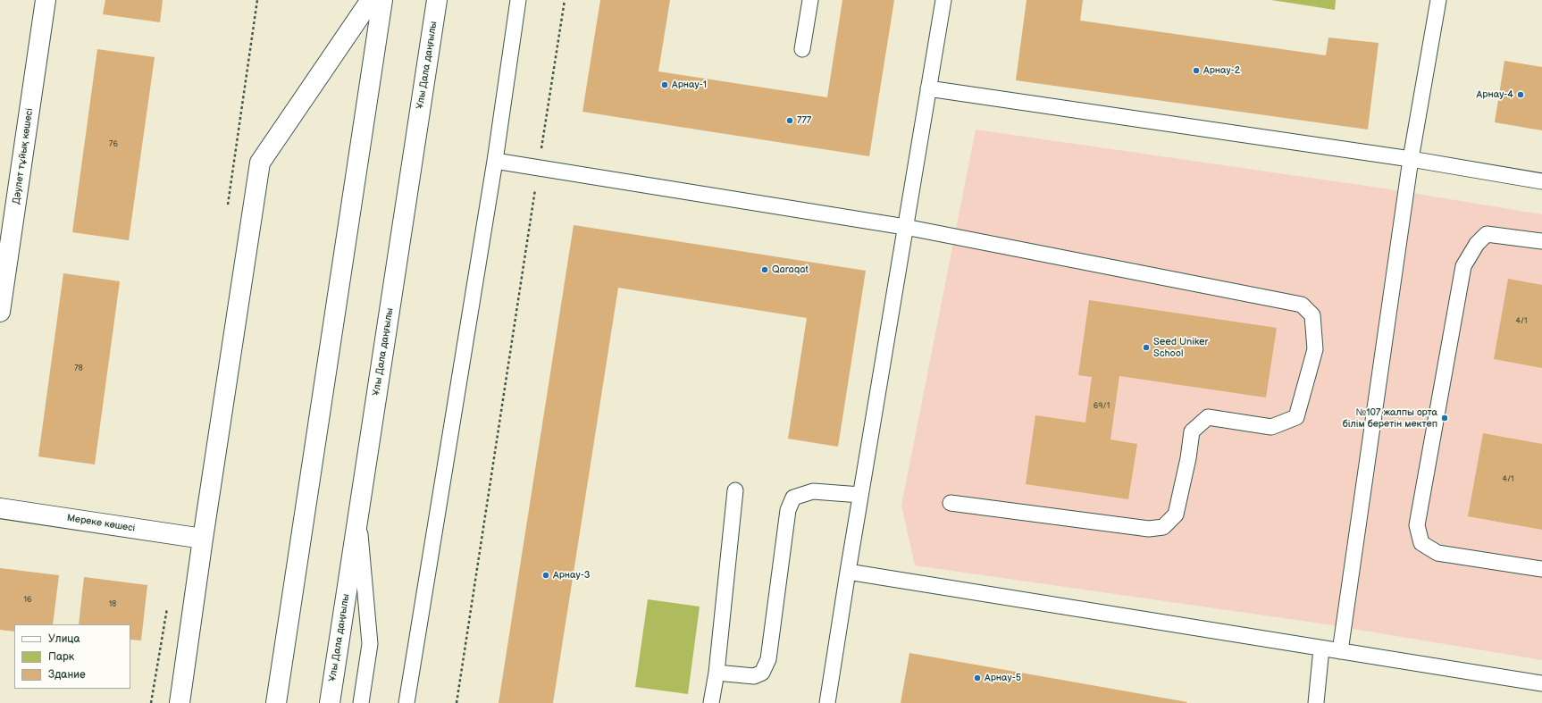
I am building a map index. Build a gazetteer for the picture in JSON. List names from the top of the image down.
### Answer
{
  "streets": {
    "main road": ["Ұлы Дала даңғылы", "Дәулет тұйық көшесі", "Мереке көшесі"]
  },
  "places": [
    "Арнау-2",
    "Арнау-1",
    "Арнау-4",
    "777",
    "Qaraqat",
    "Seed Uniker School",
    "№107 жалпы орта білім беретін мектеп",
    "Арнау-3",
    "Арнау-5"
  ],
  "house_numbers": [
    "76",
    "4/1",
    "78",
    "69/1",
    "4/1",
    "16",
    "18"
  ],
  "legend": ["Улица", "Парк", "Здание"]
}
